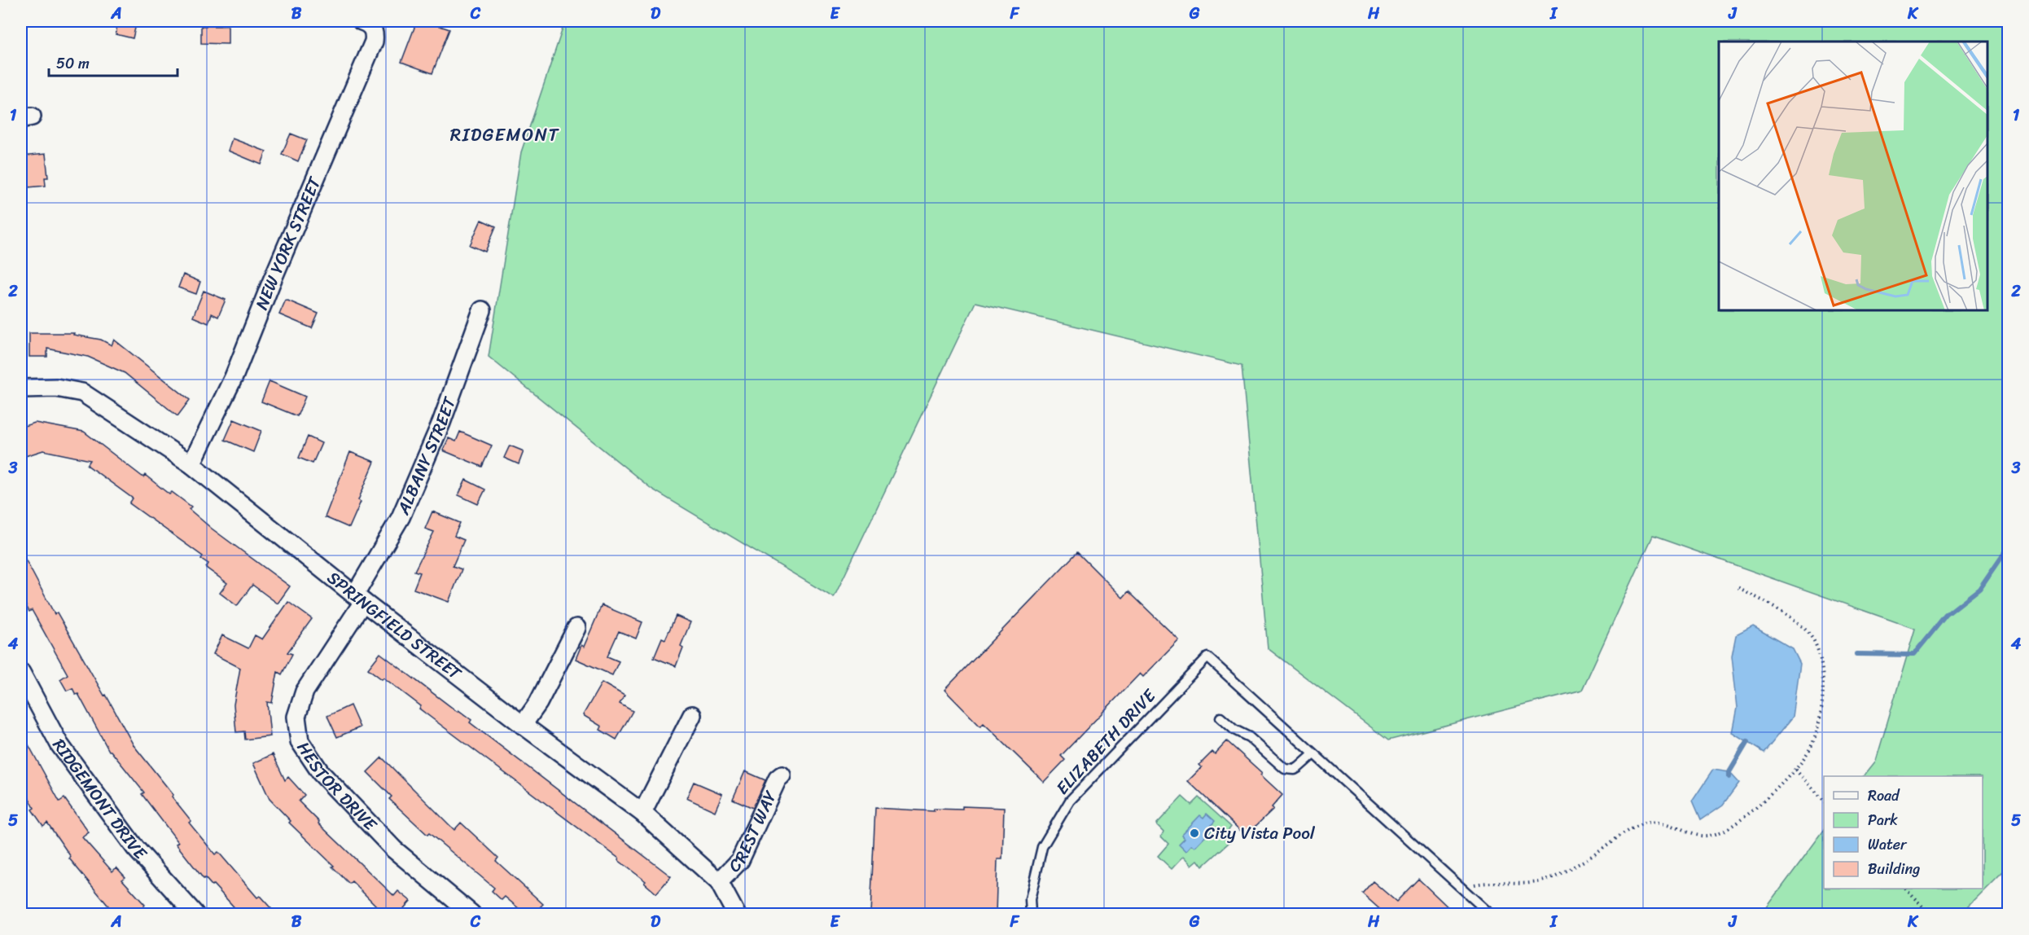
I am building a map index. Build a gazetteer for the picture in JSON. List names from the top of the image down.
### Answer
{
  "streets": {
    "street": [
      "NEW YORK STREET",
      "ALBANY STREET",
      "SPRINGFIELD STREET",
      "HESTOR DRIVE",
      "RIDGEMONT DRIVE",
      "CREST WAY"
    ],
    "lane": ["ELIZABETH DRIVE"]
  },
  "crossings": [
    ["NEW YORK STREET", "SPRINGFIELD STREET"],
    ["ALBANY STREET", "SPRINGFIELD STREET"],
    ["ALBANY STREET", "HESTOR DRIVE"],
    ["SPRINGFIELD STREET", "HESTOR DRIVE"],
    ["SPRINGFIELD STREET", "CREST WAY"]
  ],
  "districts": ["RIDGEMONT"],
  "places": ["City Vista Pool"],
  "legend": [
    "Road",
    "Park",
    "Water",
    "Building"
  ],
  "scale_bar": "50 m",
  "grid": {
    "columns": [
      "A",
      "B",
      "C",
      "D",
      "E",
      "F",
      "G",
      "H",
      "I",
      "J",
      "K"
    ],
    "rows": [
      "1",
      "2",
      "3",
      "4",
      "5"
    ]
  }
}
